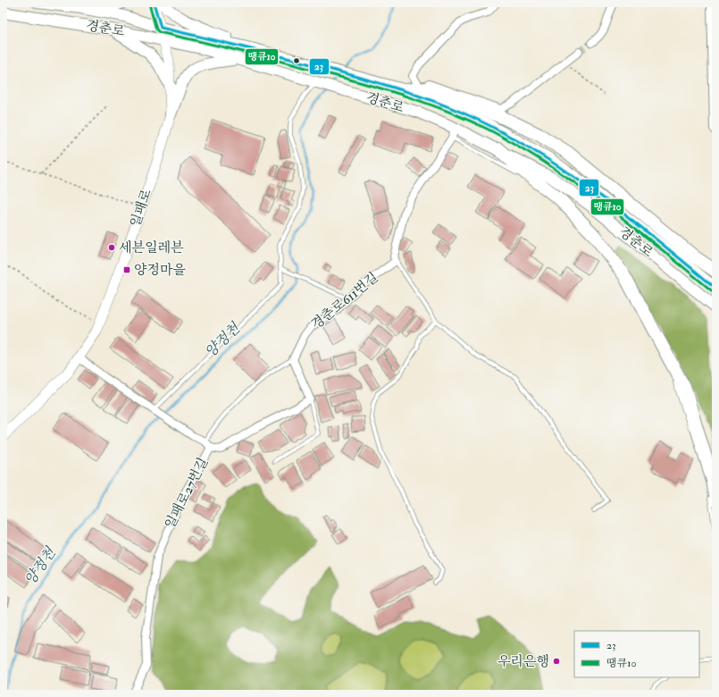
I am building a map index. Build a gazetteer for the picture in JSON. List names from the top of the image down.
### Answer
{
  "streets": {
    "main road": ["경춘로"],
    "street": ["일패로", "경춘로611번길", "일패로27번길"]
  },
  "crossings": [
    ["경춘로", "일패로"],
    ["일패로", "일패로27번길"]
  ],
  "water": ["양정천"],
  "places": {
    "other": ["세븐일레븐", "우리은행"],
    "transit": ["양정마을"]
  },
  "lines": ["transit line 23", "transit line 땡큐10"],
  "legend": ["23", "땡큐10"]
}
